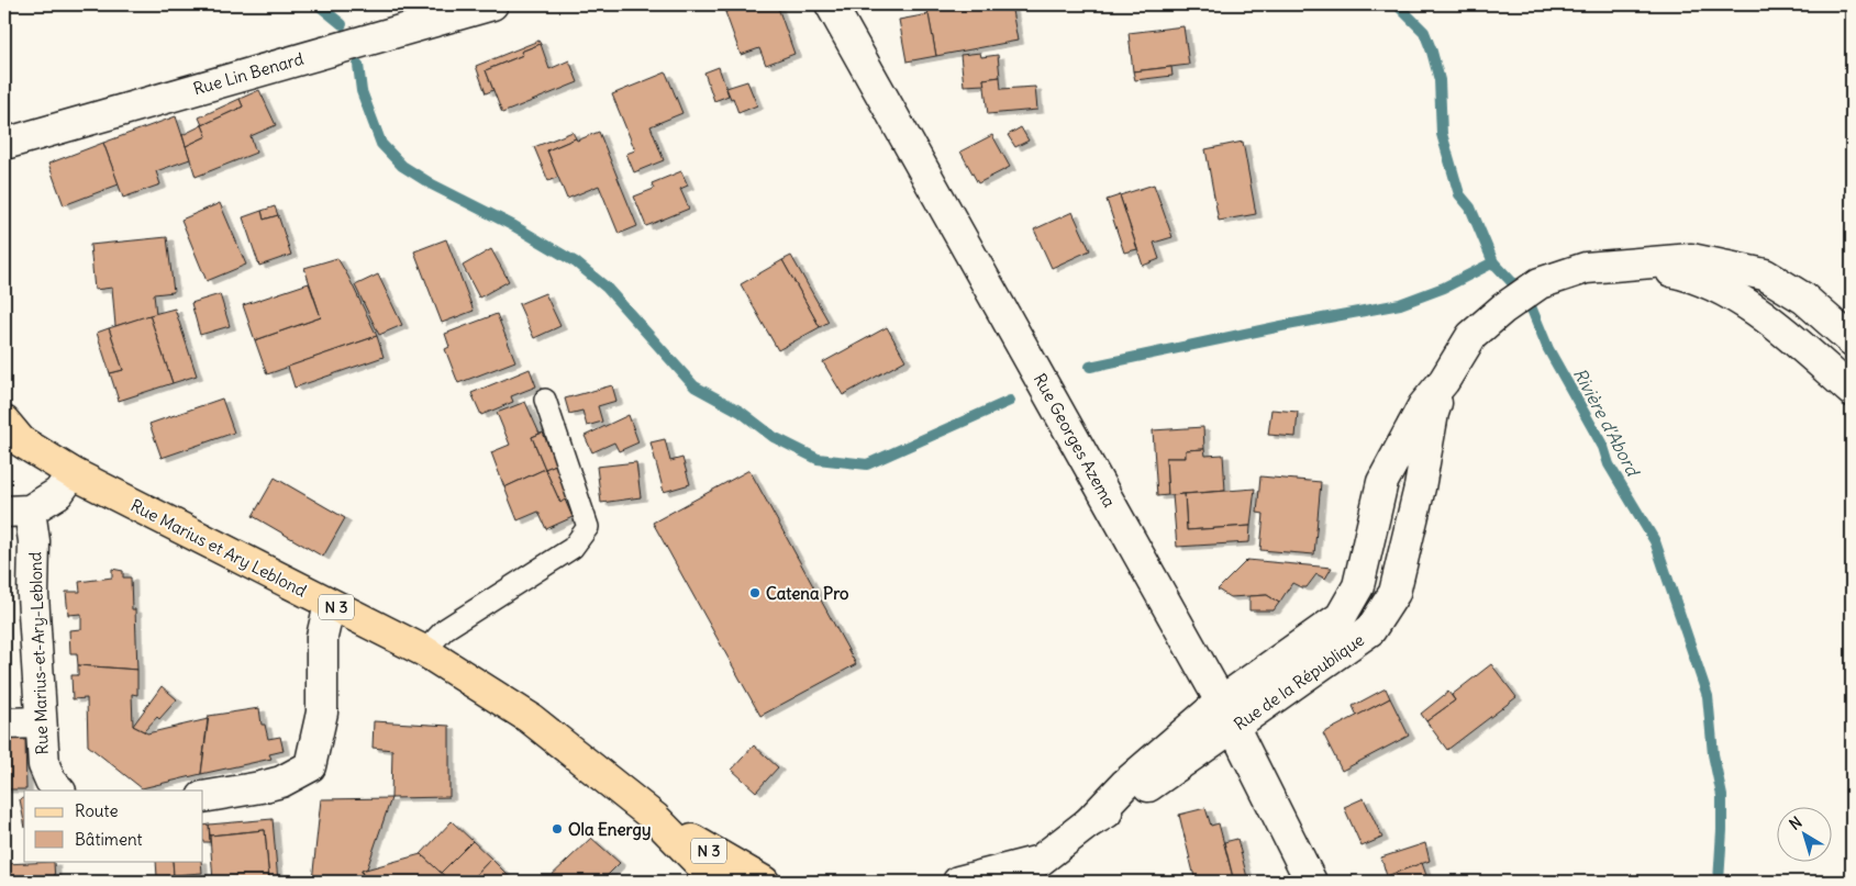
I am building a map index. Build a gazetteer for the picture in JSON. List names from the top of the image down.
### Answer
{
  "streets": {
    "main road": ["Rue Marius et Ary Leblond", "N 3"],
    "street": [
      "Rue Lin Benard",
      "Rue Georges Azema",
      "Rue Marius-et-Ary-Leblond",
      "Rue de la République"
    ]
  },
  "crossings": [
    ["Rue Georges Azema", "Rue de la République"]
  ],
  "water": ["Rivière d'Abord"],
  "places": ["Catena Pro", "Ola Energy"],
  "legend": ["Route", "Bâtiment"],
  "north": "top left"
}
